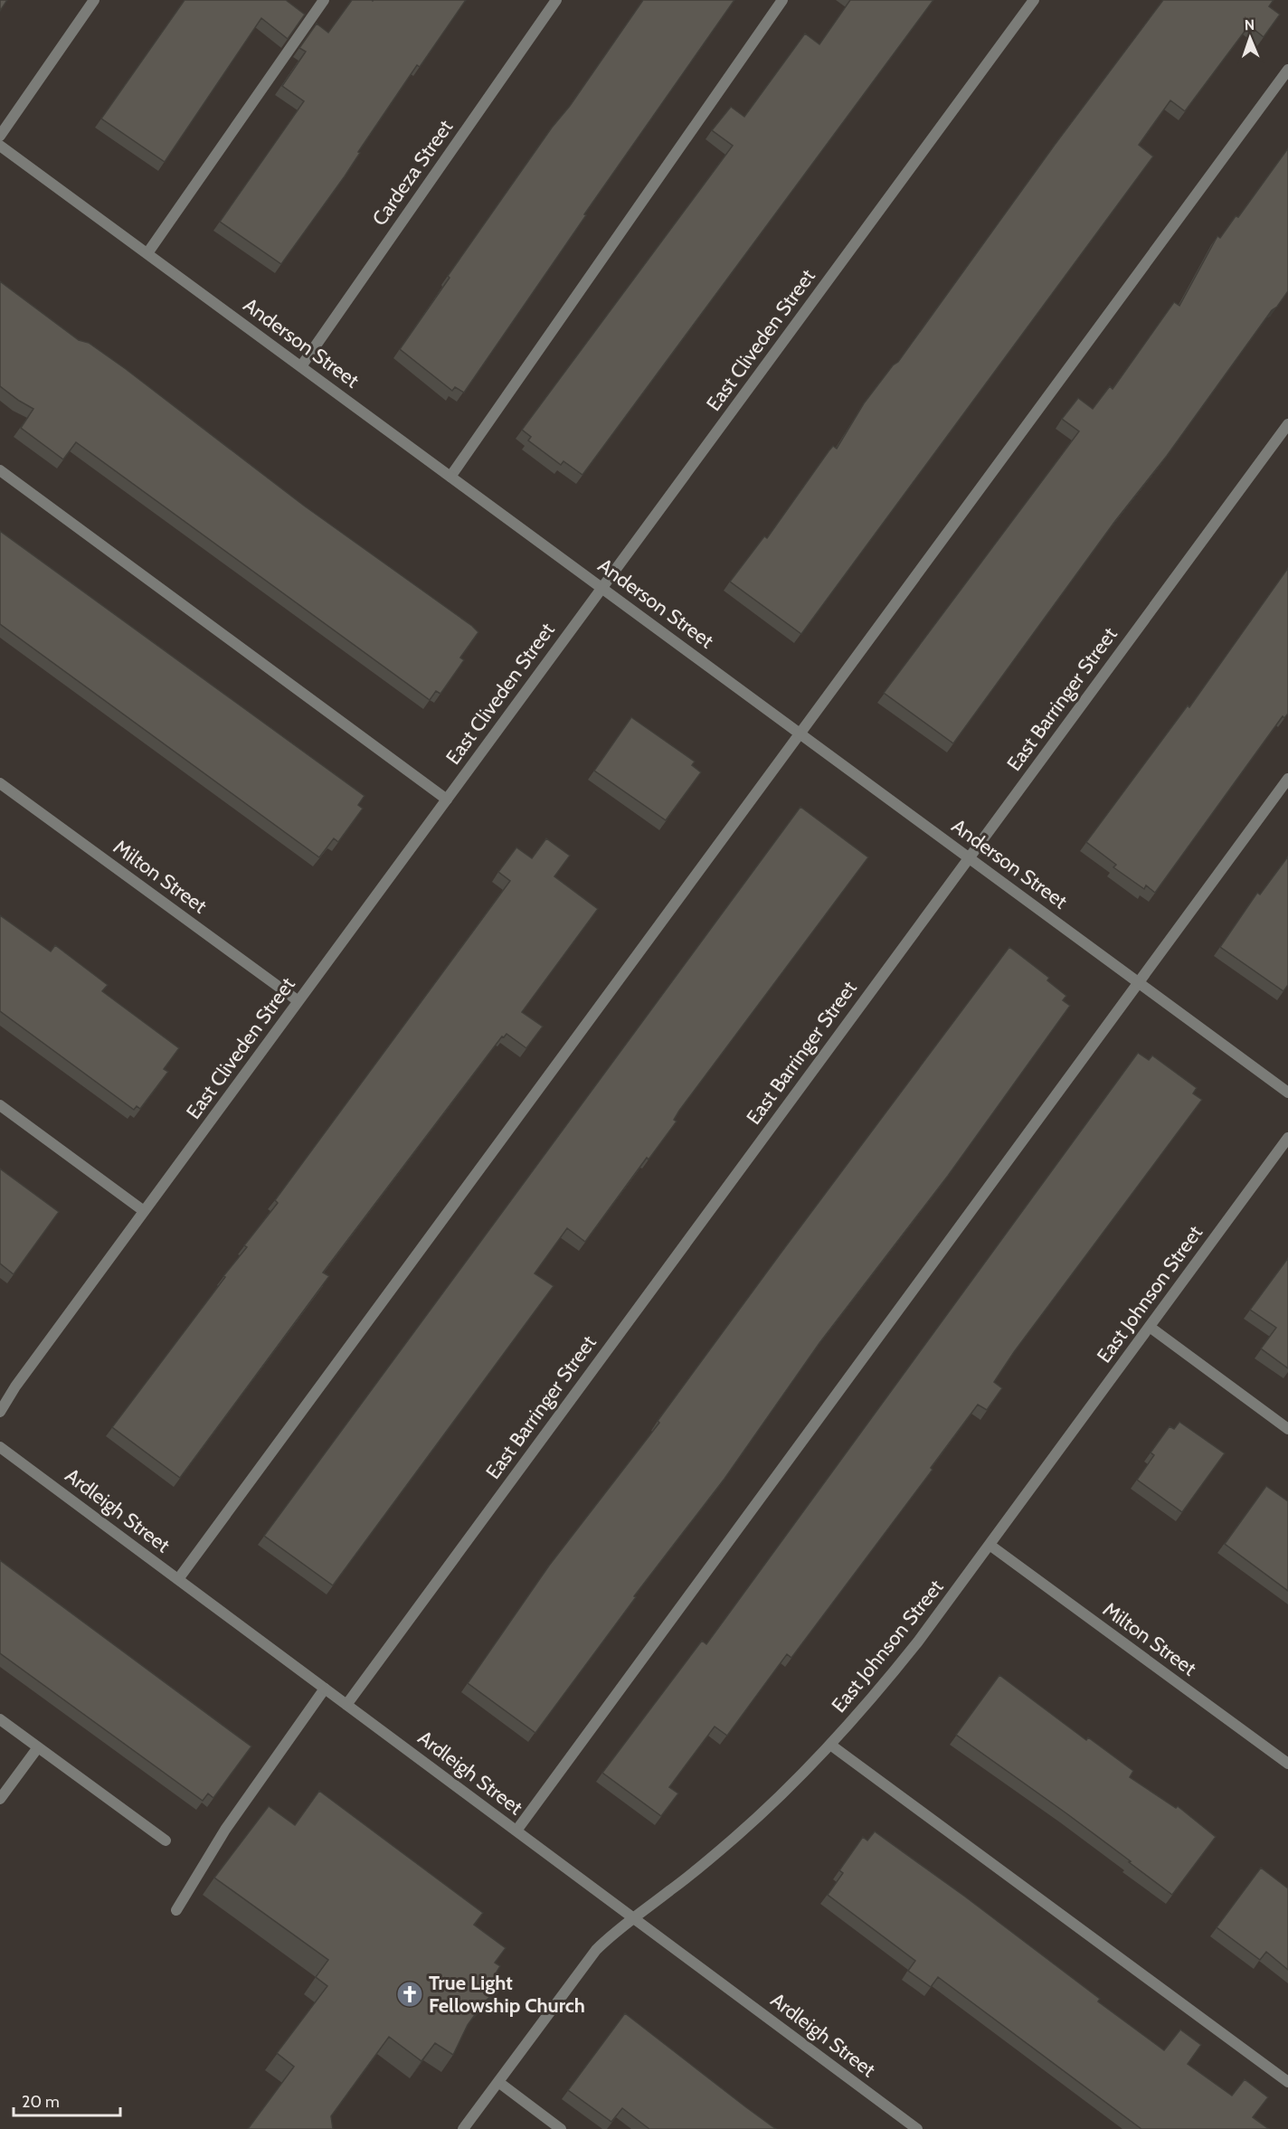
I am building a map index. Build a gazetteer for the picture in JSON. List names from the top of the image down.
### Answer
{
  "streets": {
    "street": [
      "Cardeza Street",
      "East Cliveden Street",
      "Anderson Street",
      "East Barringer Street",
      "Milton Street",
      "East Johnson Street",
      "Ardleigh Street"
    ]
  },
  "crossings": [
    ["Cardeza Street", "Anderson Street"],
    ["East Cliveden Street", "Anderson Street"],
    ["East Cliveden Street", "Milton Street"],
    ["Anderson Street", "East Barringer Street"],
    ["East Barringer Street", "Ardleigh Street"],
    ["Milton Street", "East Johnson Street"],
    ["East Johnson Street", "Ardleigh Street"]
  ],
  "places": {
    "church": ["True Light Fellowship Church"]
  },
  "scale_bar": "20 m",
  "north": "top"
}
